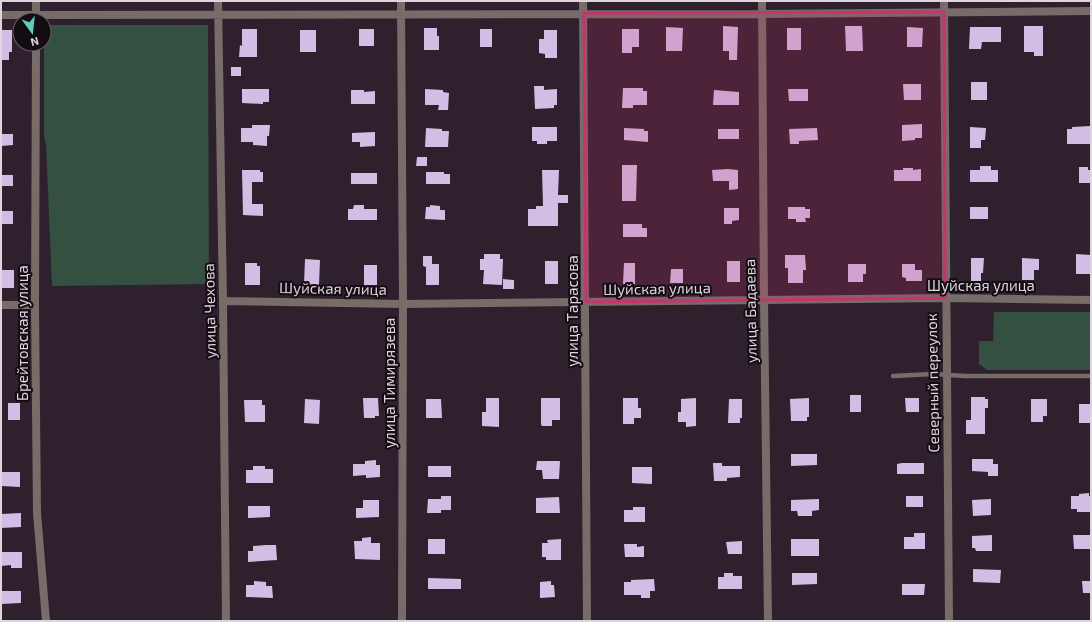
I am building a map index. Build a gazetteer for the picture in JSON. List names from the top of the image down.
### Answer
{
  "streets": {
    "street": [
      "Шуйская улица",
      "улица Чехова",
      "улица Тарасова",
      "улица Бадаева",
      "Брейтовская улица",
      "улица Тимирязева",
      "Северный переулок"
    ]
  },
  "crossings": [
    ["Шуйская улица", "улица Чехова"],
    ["Шуйская улица", "улица Тарасова"],
    ["Шуйская улица", "улица Бадаева"],
    ["Шуйская улица", "улица Тимирязева"],
    ["Шуйская улица", "Северный переулок"]
  ],
  "north": "bottom"
}
